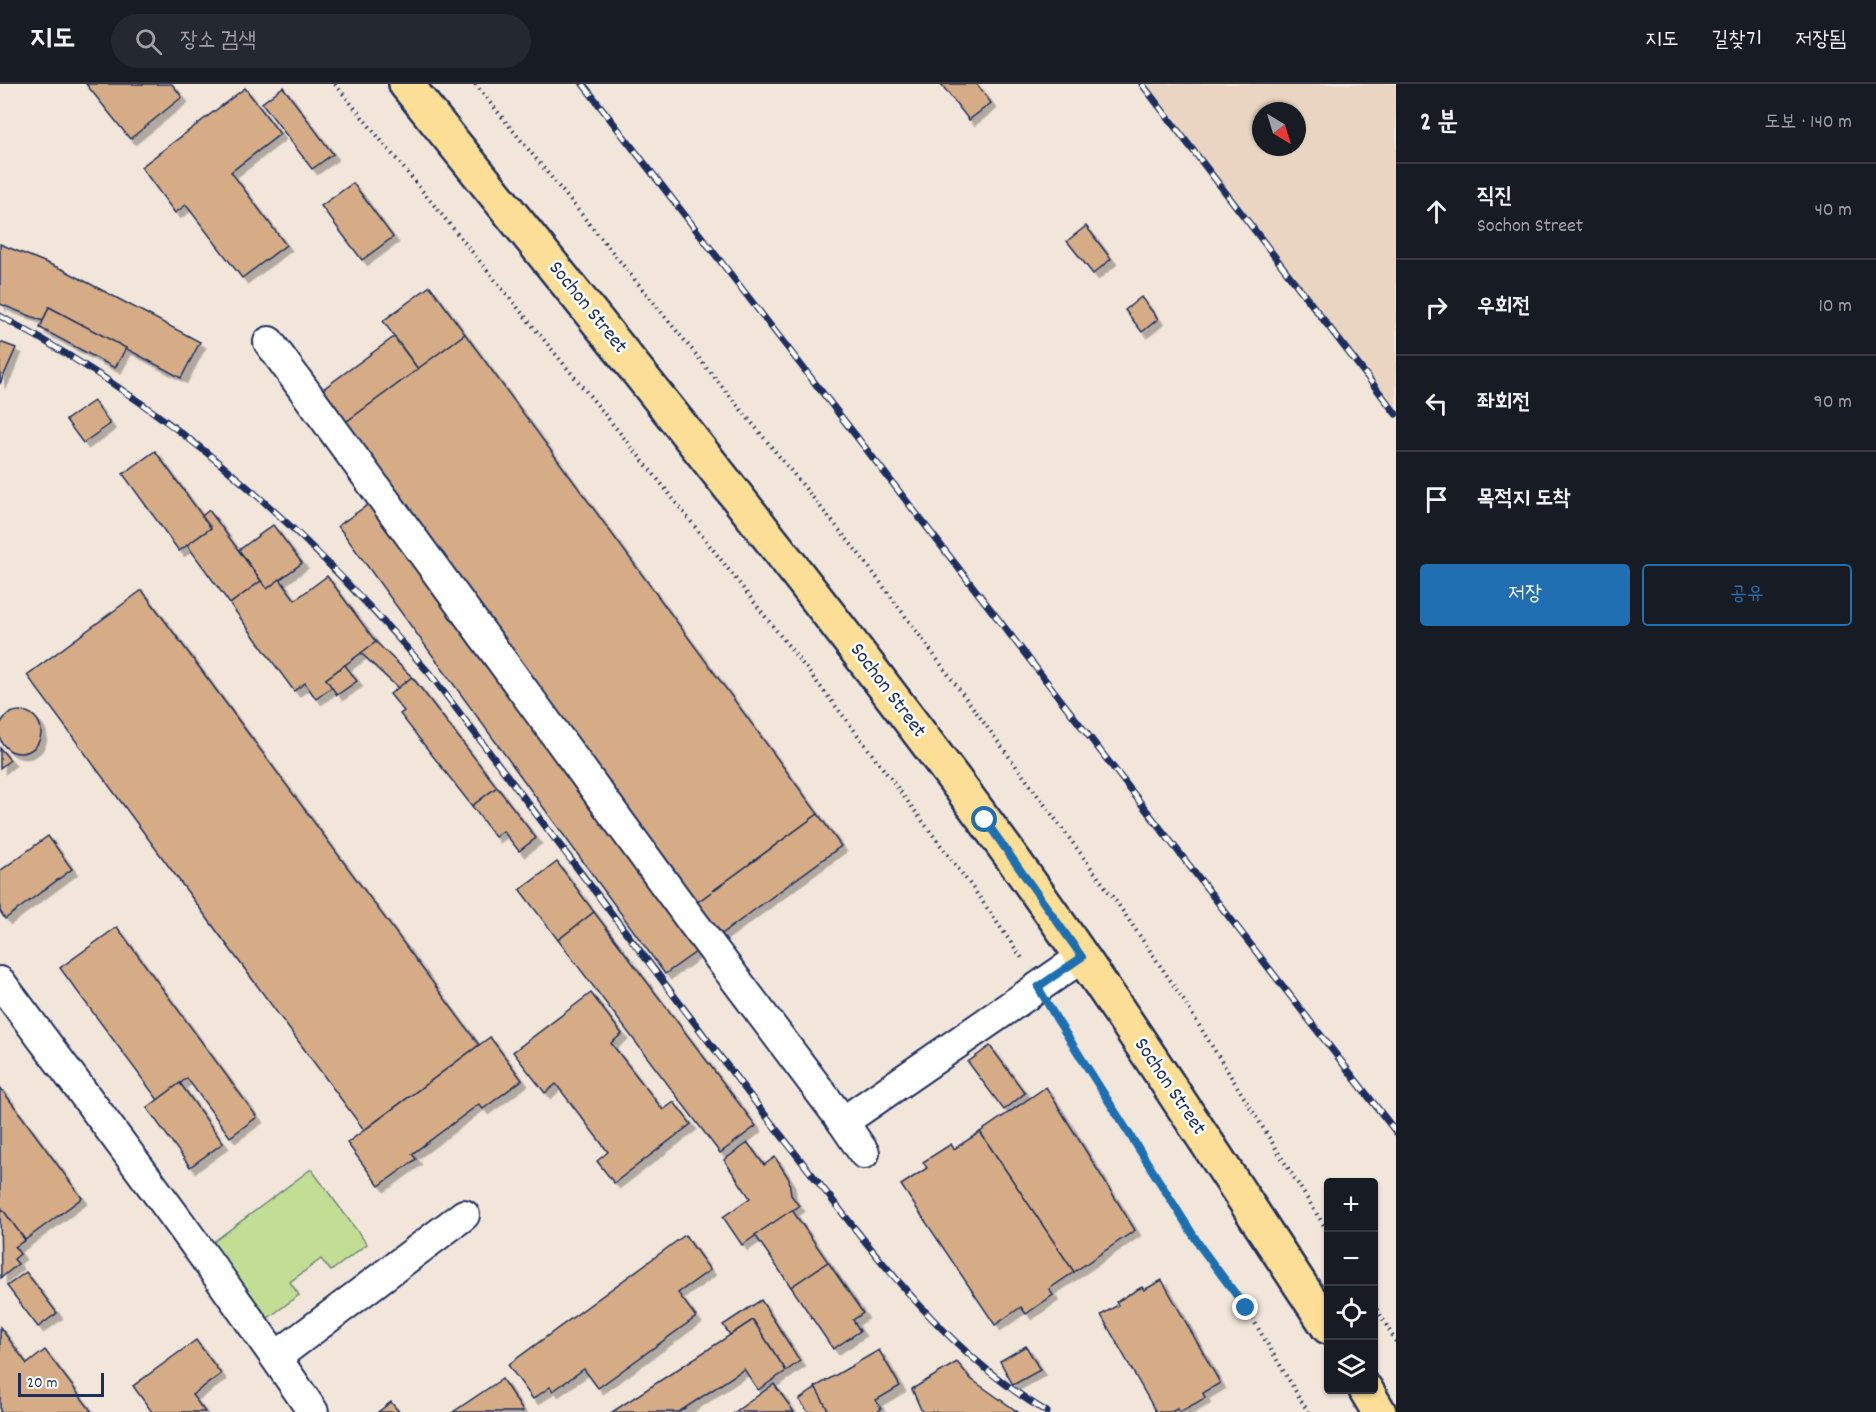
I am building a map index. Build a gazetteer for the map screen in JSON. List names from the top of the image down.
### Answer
{
  "streets": {
    "main road": ["Sochon Street"]
  },
  "scale_bar": "20 m",
  "north": "bottom right",
  "page": {
    "header": "지도",
    "search": "장소 검색",
    "nav": ["지도", "길찾기", "저장됨"],
    "heading": ["2 분", "도보 · 140 m"],
    "list": [
      ["직진", "Sochon Street", "40 m"],
      ["우회전", "10 m"],
      ["좌회전", "90 m"],
      "목적지 도착"
    ],
    "buttons": ["저장", "공유"],
    "map_buttons": ["+", "−"],
    "scale": "20 m"
  }
}
